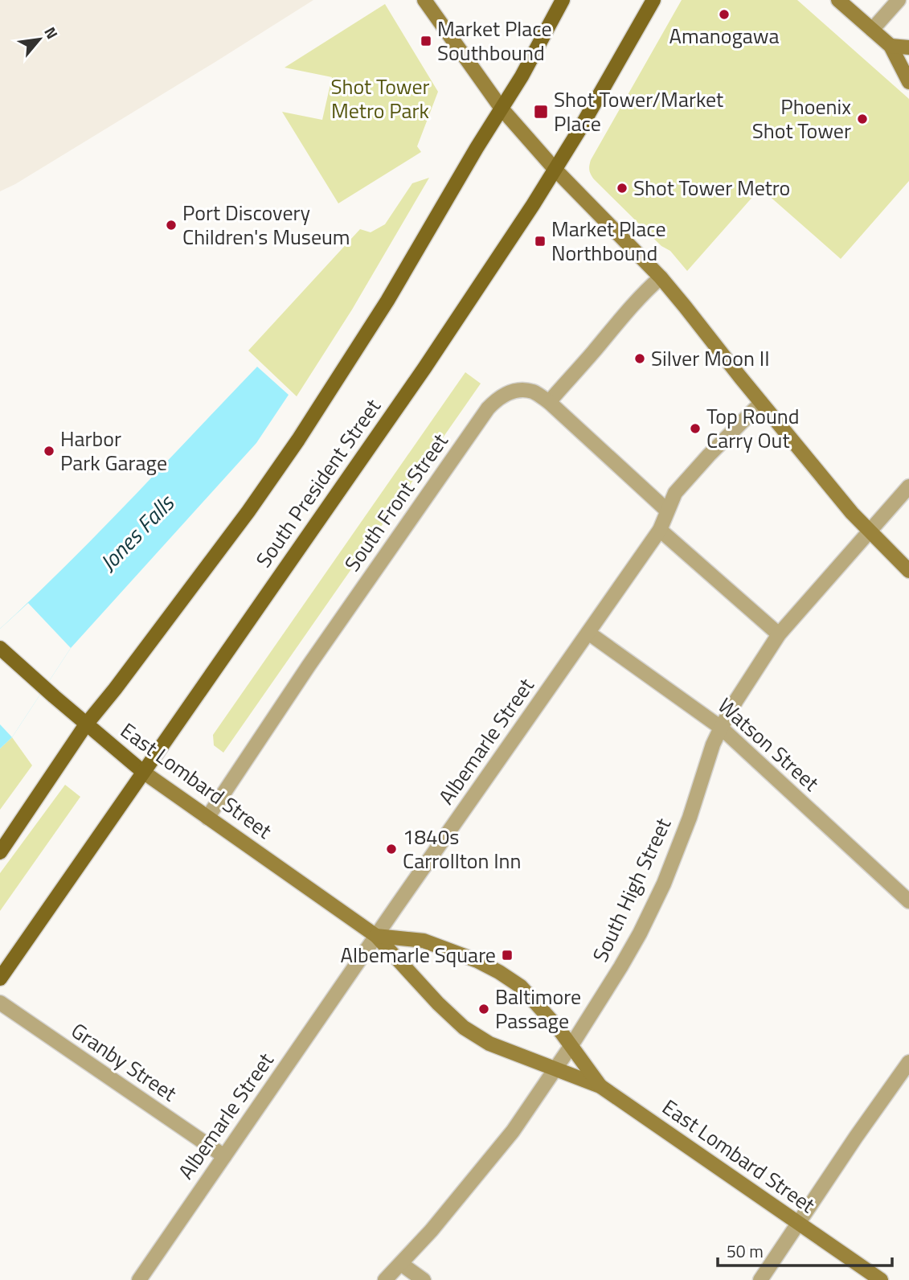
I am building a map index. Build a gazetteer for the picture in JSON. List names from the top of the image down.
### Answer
{
  "streets": {
    "main road": ["South President Street", "East Lombard Street"],
    "street": [
      "South Front Street",
      "Albemarle Street",
      "Watson Street",
      "South High Street",
      "Granby Street"
    ]
  },
  "crossings": [
    ["South President Street", "East Lombard Street"],
    ["South Front Street", "Albemarle Street"],
    ["South Front Street", "East Lombard Street"],
    ["Albemarle Street", "Watson Street"],
    ["Albemarle Street", "East Lombard Street"],
    ["Albemarle Street", "Granby Street"],
    ["Watson Street", "South High Street"],
    ["East Lombard Street", "South High Street"]
  ],
  "water": ["Jones Falls"],
  "parks": ["Shot Tower Metro Park"],
  "places": {
    "other": [
      "Amanogawa",
      "Phoenix Shot Tower",
      "Shot Tower Metro",
      "Port Discovery Children's Museum",
      "Silver Moon II",
      "Top Round Carry Out",
      "Harbor Park Garage",
      "1840s Carrollton Inn",
      "Baltimore Passage"
    ],
    "transit": [
      "Market Place Southbound",
      "Shot Tower/Market Place",
      "Market Place Northbound",
      "Albemarle Square"
    ]
  },
  "scale_bar": "50 m",
  "north": "top right"
}
